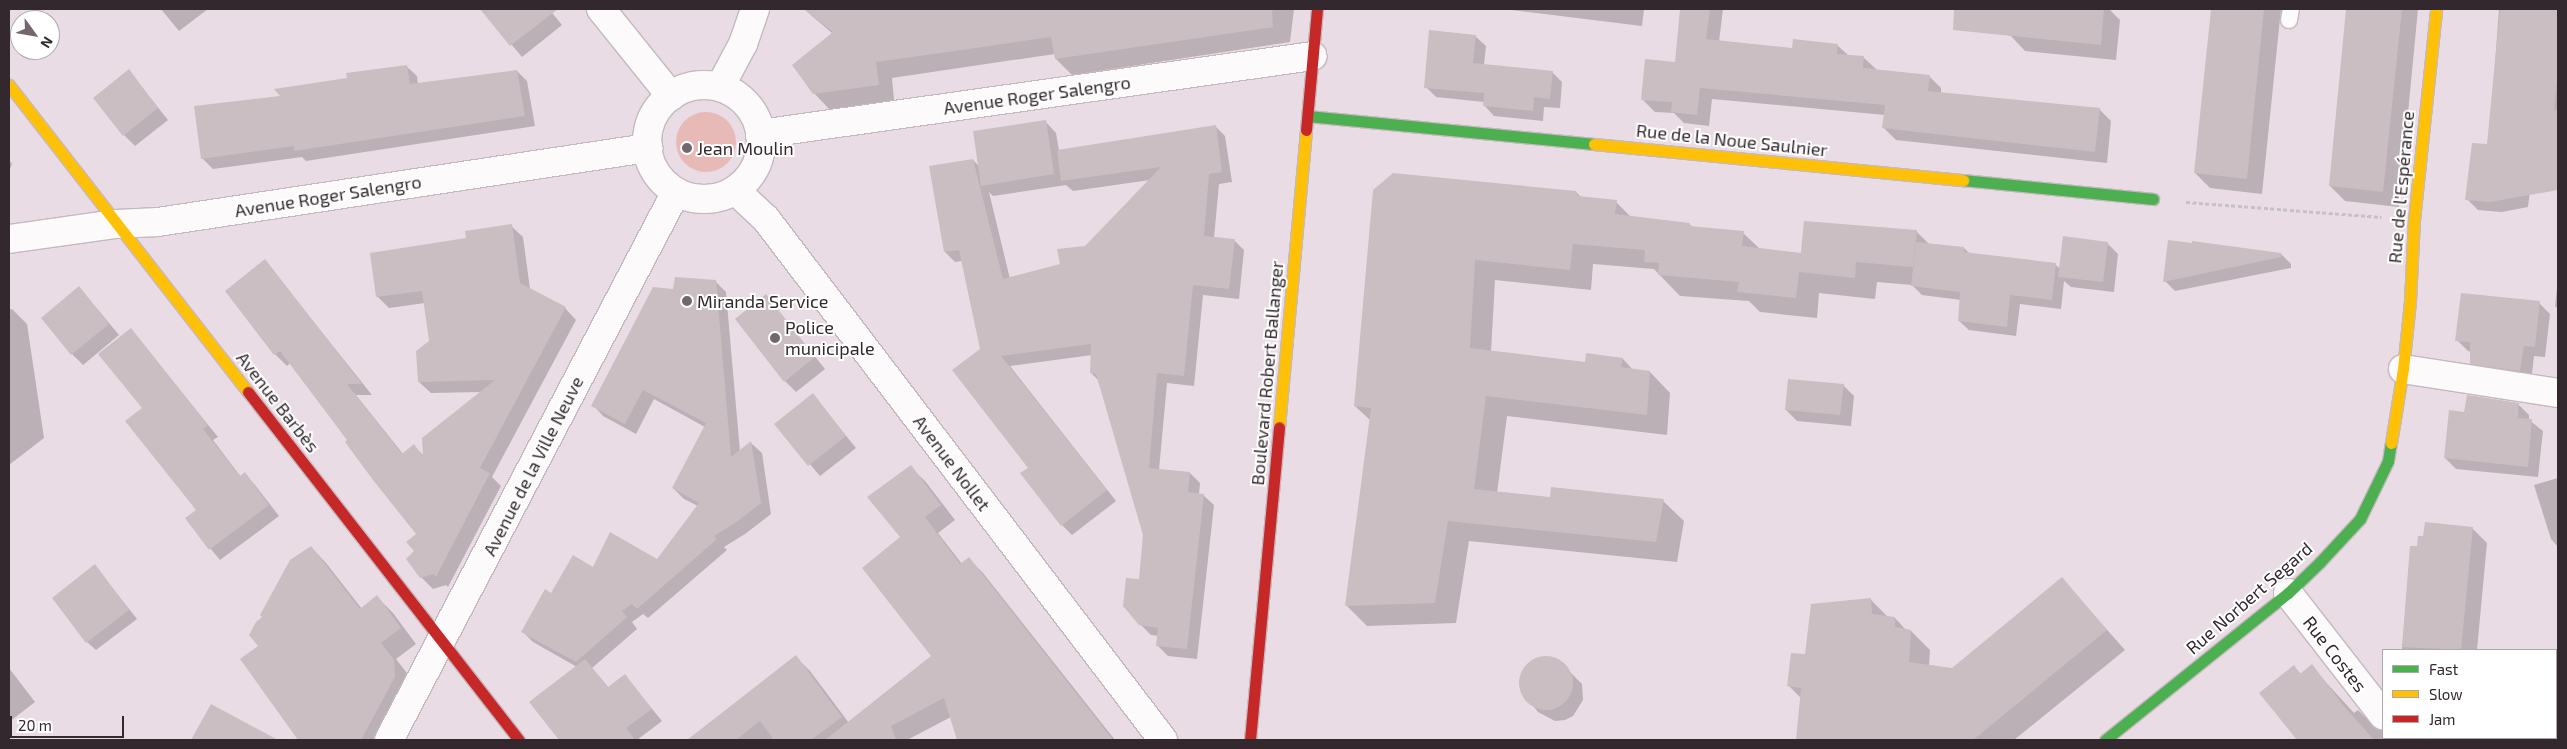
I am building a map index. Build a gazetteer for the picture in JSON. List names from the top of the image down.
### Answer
{
  "streets": {
    "street": [
      "Avenue Roger Salengro",
      "Rue de la Noue Saulnier",
      "Rue de l'Espérance",
      "Boulevard Robert Ballanger",
      "Avenue Barbès",
      "Avenue Nollet",
      "Avenue de la Ville Neuve",
      "Rue Norbert Segard",
      "Rue Costes"
    ]
  },
  "crossings": [
    ["Avenue Roger Salengro", "Boulevard Robert Ballanger"],
    ["Avenue Roger Salengro", "Avenue Barbès"],
    ["Avenue Roger Salengro", "Avenue Nollet"],
    ["Avenue Roger Salengro", "Avenue de la Ville Neuve"],
    ["Rue de la Noue Saulnier", "Boulevard Robert Ballanger"],
    ["Rue de l'Espérance", "Rue Norbert Segard"],
    ["Avenue Barbès", "Avenue de la Ville Neuve"],
    ["Avenue Nollet", "Avenue de la Ville Neuve"],
    ["Rue Norbert Segard", "Rue Costes"]
  ],
  "places": ["Jean Moulin", "Miranda Service", "Police municipale"],
  "legend": ["Fast", "Slow", "Jam"],
  "scale_bar": "20 m",
  "north": "bottom right"
}
